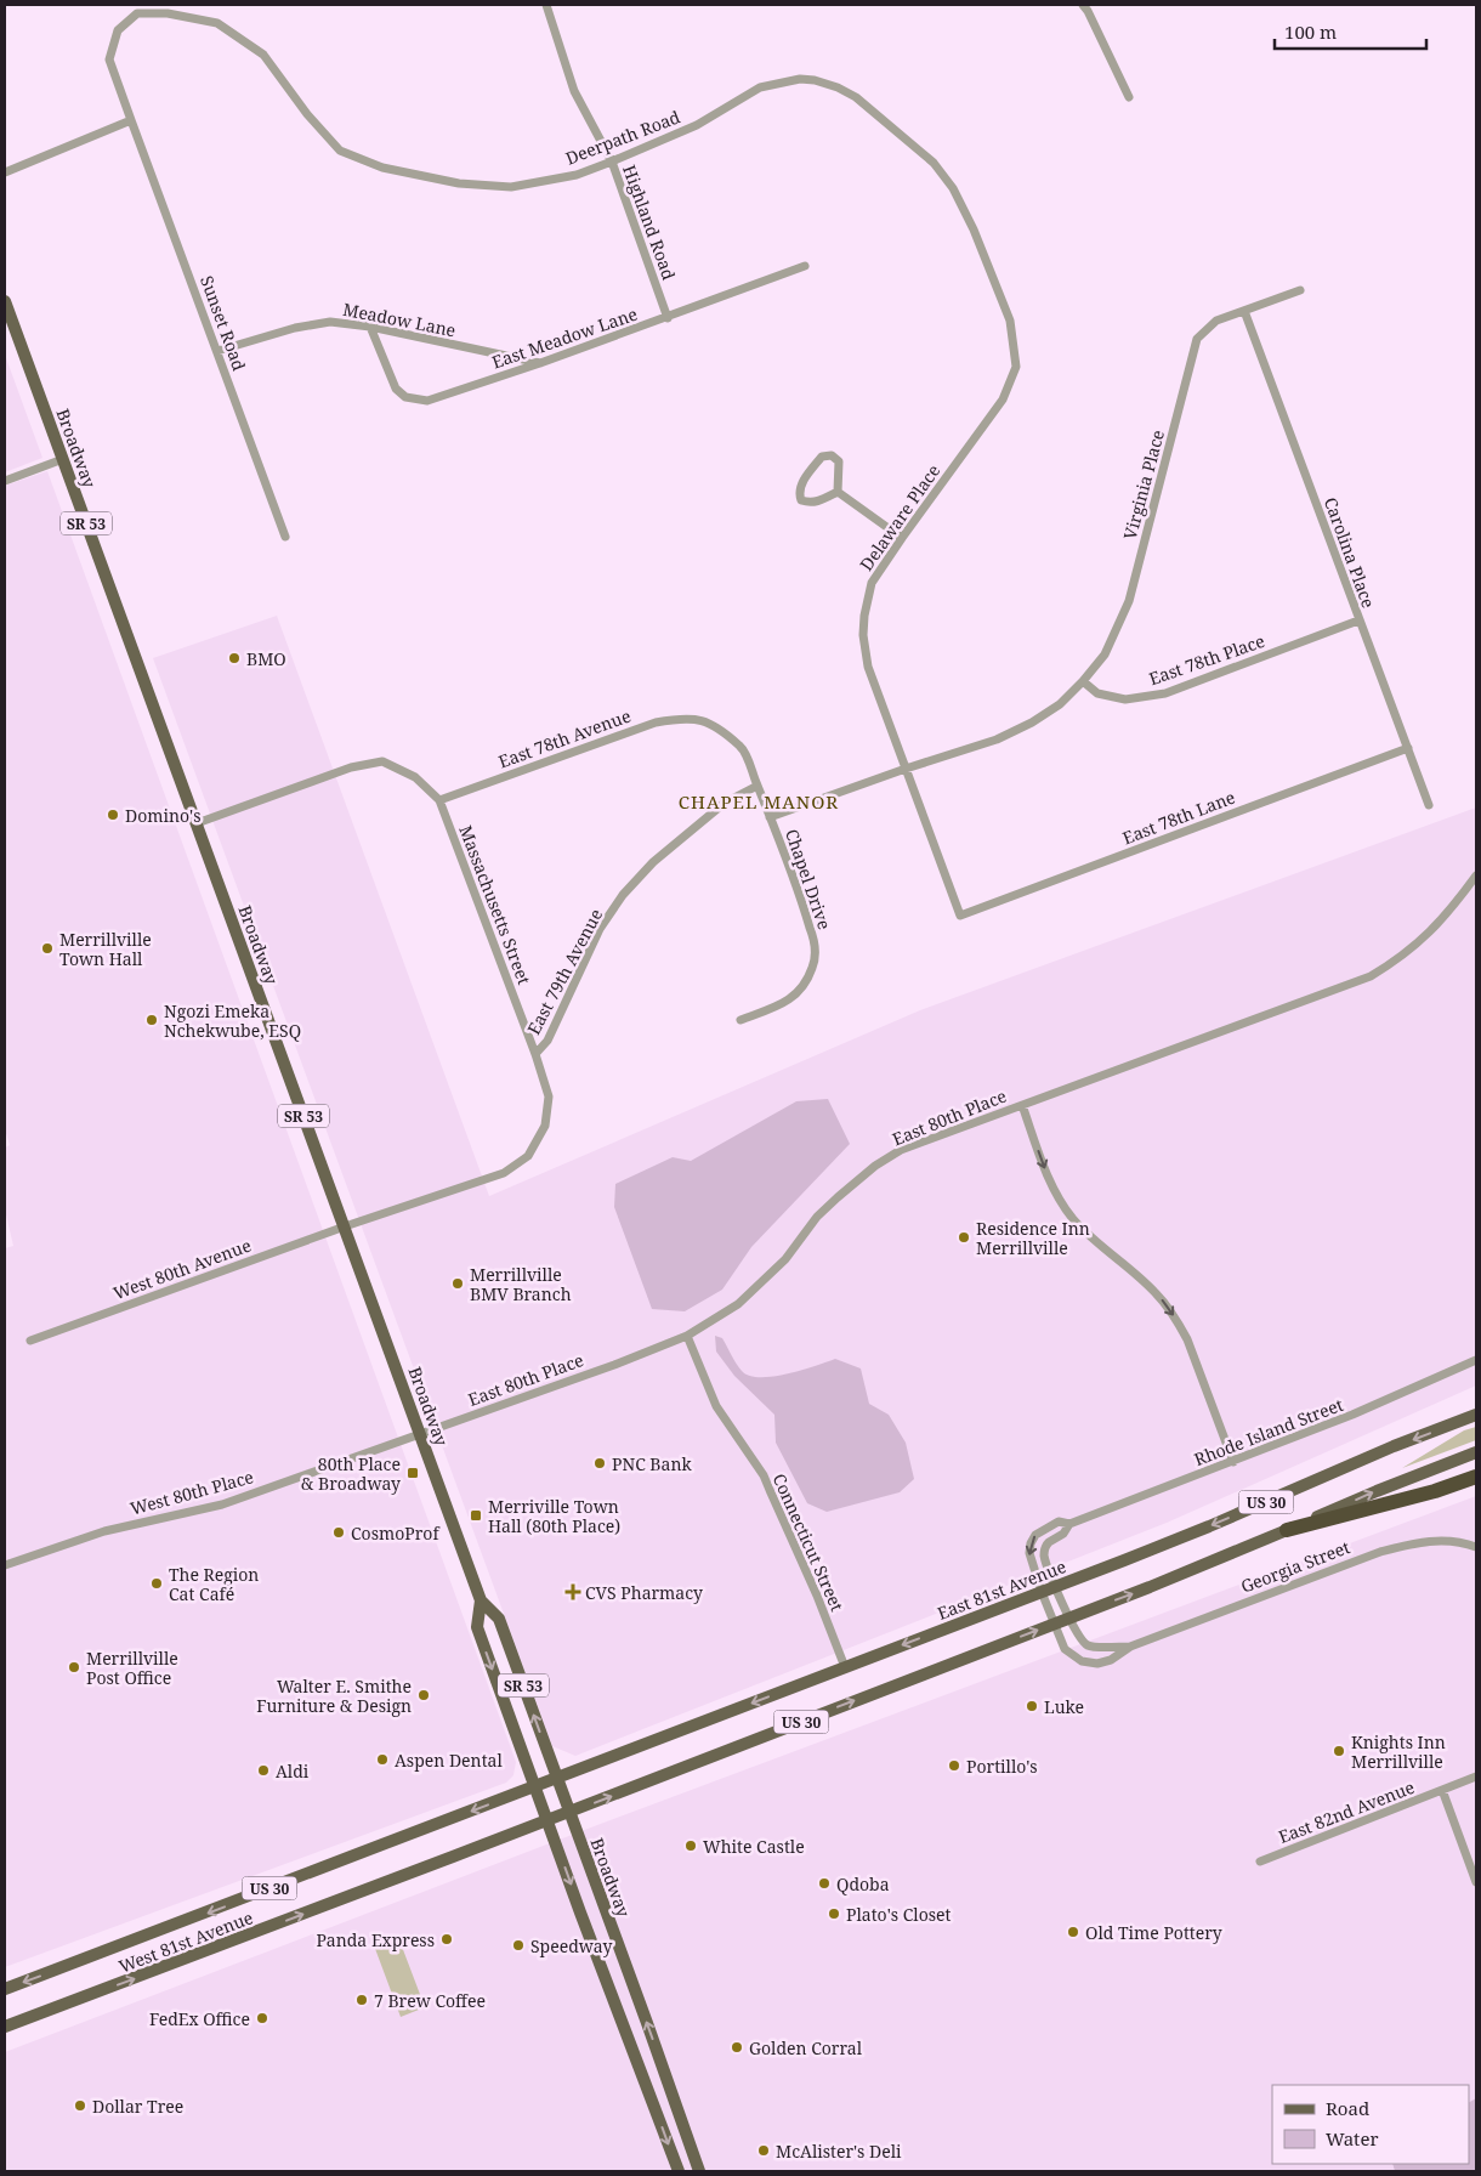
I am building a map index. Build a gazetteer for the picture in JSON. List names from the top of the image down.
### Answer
{
  "streets": {
    "main road": [
      "Broadway",
      "SR 53",
      "US 30",
      "East 81st Avenue",
      "West 81st Avenue"
    ],
    "street": [
      "Deerpath Road",
      "Highland Road",
      "Meadow Lane",
      "Sunset Road",
      "East Meadow Lane",
      "Virginia Place",
      "Delaware Place",
      "Carolina Place",
      "East 78th Place",
      "East 78th Avenue",
      "East 78th Lane",
      "Chapel Drive",
      "Massachusetts Street",
      "East 79th Avenue",
      "East 80th Place",
      "West 80th Avenue",
      "Rhode Island Street",
      "West 80th Place",
      "Connecticut Street",
      "Georgia Street",
      "East 82nd Avenue"
    ]
  },
  "crossings": [
    ["Deerpath Road", "Highland Road"],
    ["Deerpath Road", "Sunset Road"],
    ["Deerpath Road", "Delaware Place"],
    ["Highland Road", "East Meadow Lane"],
    ["Meadow Lane", "Sunset Road"],
    ["Meadow Lane", "East Meadow Lane"],
    ["Broadway", "Massachusetts Street"],
    ["Broadway", "East 80th Place"],
    ["Broadway", "West 80th Avenue"],
    ["Broadway", "West 80th Place"],
    ["Broadway", "US 30"],
    ["Broadway", "East 81st Avenue"],
    ["Broadway", "West 81st Avenue"],
    ["Virginia Place", "Carolina Place"],
    ["Virginia Place", "East 78th Place"],
    ["Delaware Place", "East 78th Lane"],
    ["Carolina Place", "East 78th Place"],
    ["Carolina Place", "East 78th Lane"],
    ["East 78th Avenue", "Chapel Drive"],
    ["East 78th Avenue", "Massachusetts Street"],
    ["East 78th Avenue", "East 79th Avenue"],
    ["Massachusetts Street", "East 79th Avenue"],
    ["Massachusetts Street", "West 80th Avenue"],
    ["East 80th Place", "West 80th Place"],
    ["East 80th Place", "Connecticut Street"],
    ["Rhode Island Street", "US 30"],
    ["Rhode Island Street", "Georgia Street"],
    ["Rhode Island Street", "East 81st Avenue"],
    ["US 30", "Georgia Street"],
    ["US 30", "West 81st Avenue"],
    ["Connecticut Street", "East 81st Avenue"],
    ["East 81st Avenue", "West 81st Avenue"]
  ],
  "districts": ["CHAPEL MANOR"],
  "places": {
    "other": [
      "BMO",
      "Domino's",
      "Merrillville Town Hall",
      "Ngozi Emeka Nchekwube, ESQ",
      "Residence Inn Merrillville",
      "Merrillville BMV Branch",
      "PNC Bank",
      "CosmoProf",
      "The Region Cat Café",
      "Merrillville Post Office",
      "Walter E. Smithe Furniture & Design",
      "Luke",
      "Knights Inn Merrillville",
      "Aspen Dental",
      "Portillo's",
      "Aldi",
      "White Castle",
      "Qdoba",
      "Plato's Closet",
      "Old Time Pottery",
      "Panda Express",
      "Speedway",
      "7 Brew Coffee",
      "FedEx Office",
      "Golden Corral",
      "Dollar Tree",
      "McAlister's Deli"
    ],
    "transit": ["80th Place & Broadway", "Merriville Town Hall (80th Place)"],
    "health": ["CVS Pharmacy"]
  },
  "legend": ["Road", "Water"],
  "scale_bar": "100 m"
}
